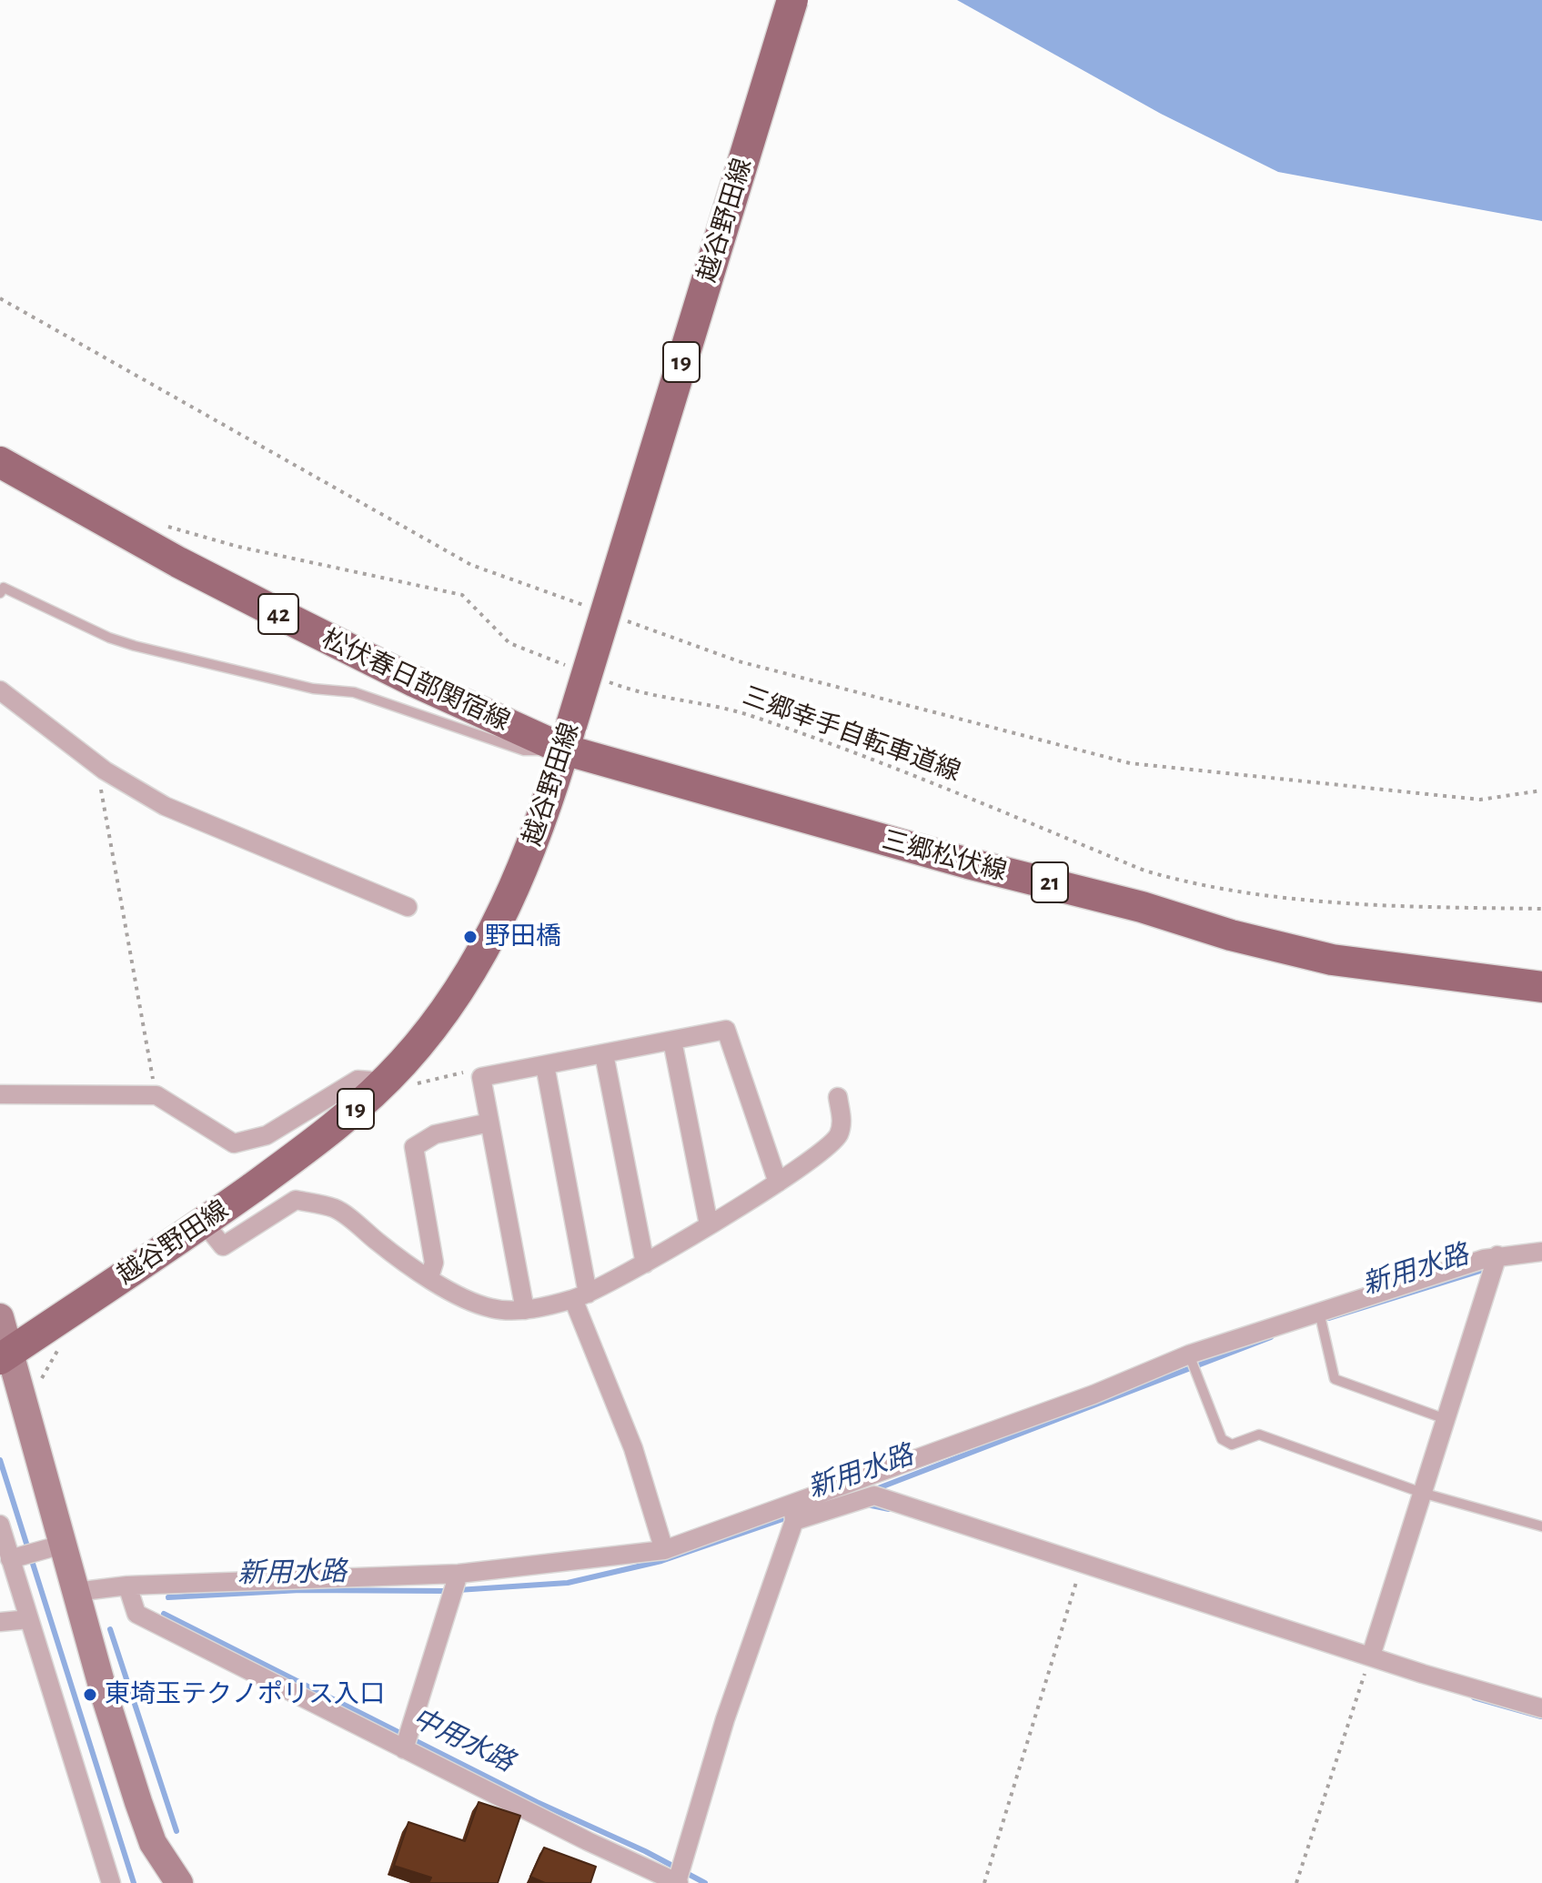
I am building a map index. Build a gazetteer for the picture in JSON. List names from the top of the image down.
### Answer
{
  "streets": {
    "main road": [
      "越谷野田線",
      "19",
      "42",
      "松伏春日部関宿線",
      "三郷松伏線",
      "21"
    ],
    "path": ["三郷幸手自転車道線"]
  },
  "crossings": [
    ["越谷野田線", "松伏春日部関宿線"],
    ["越谷野田線", "三郷松伏線"],
    ["松伏春日部関宿線", "三郷松伏線"]
  ],
  "water": ["新用水路", "中用水路"],
  "places": ["野田橋", "東埼玉テクノポリス入口"]
}
